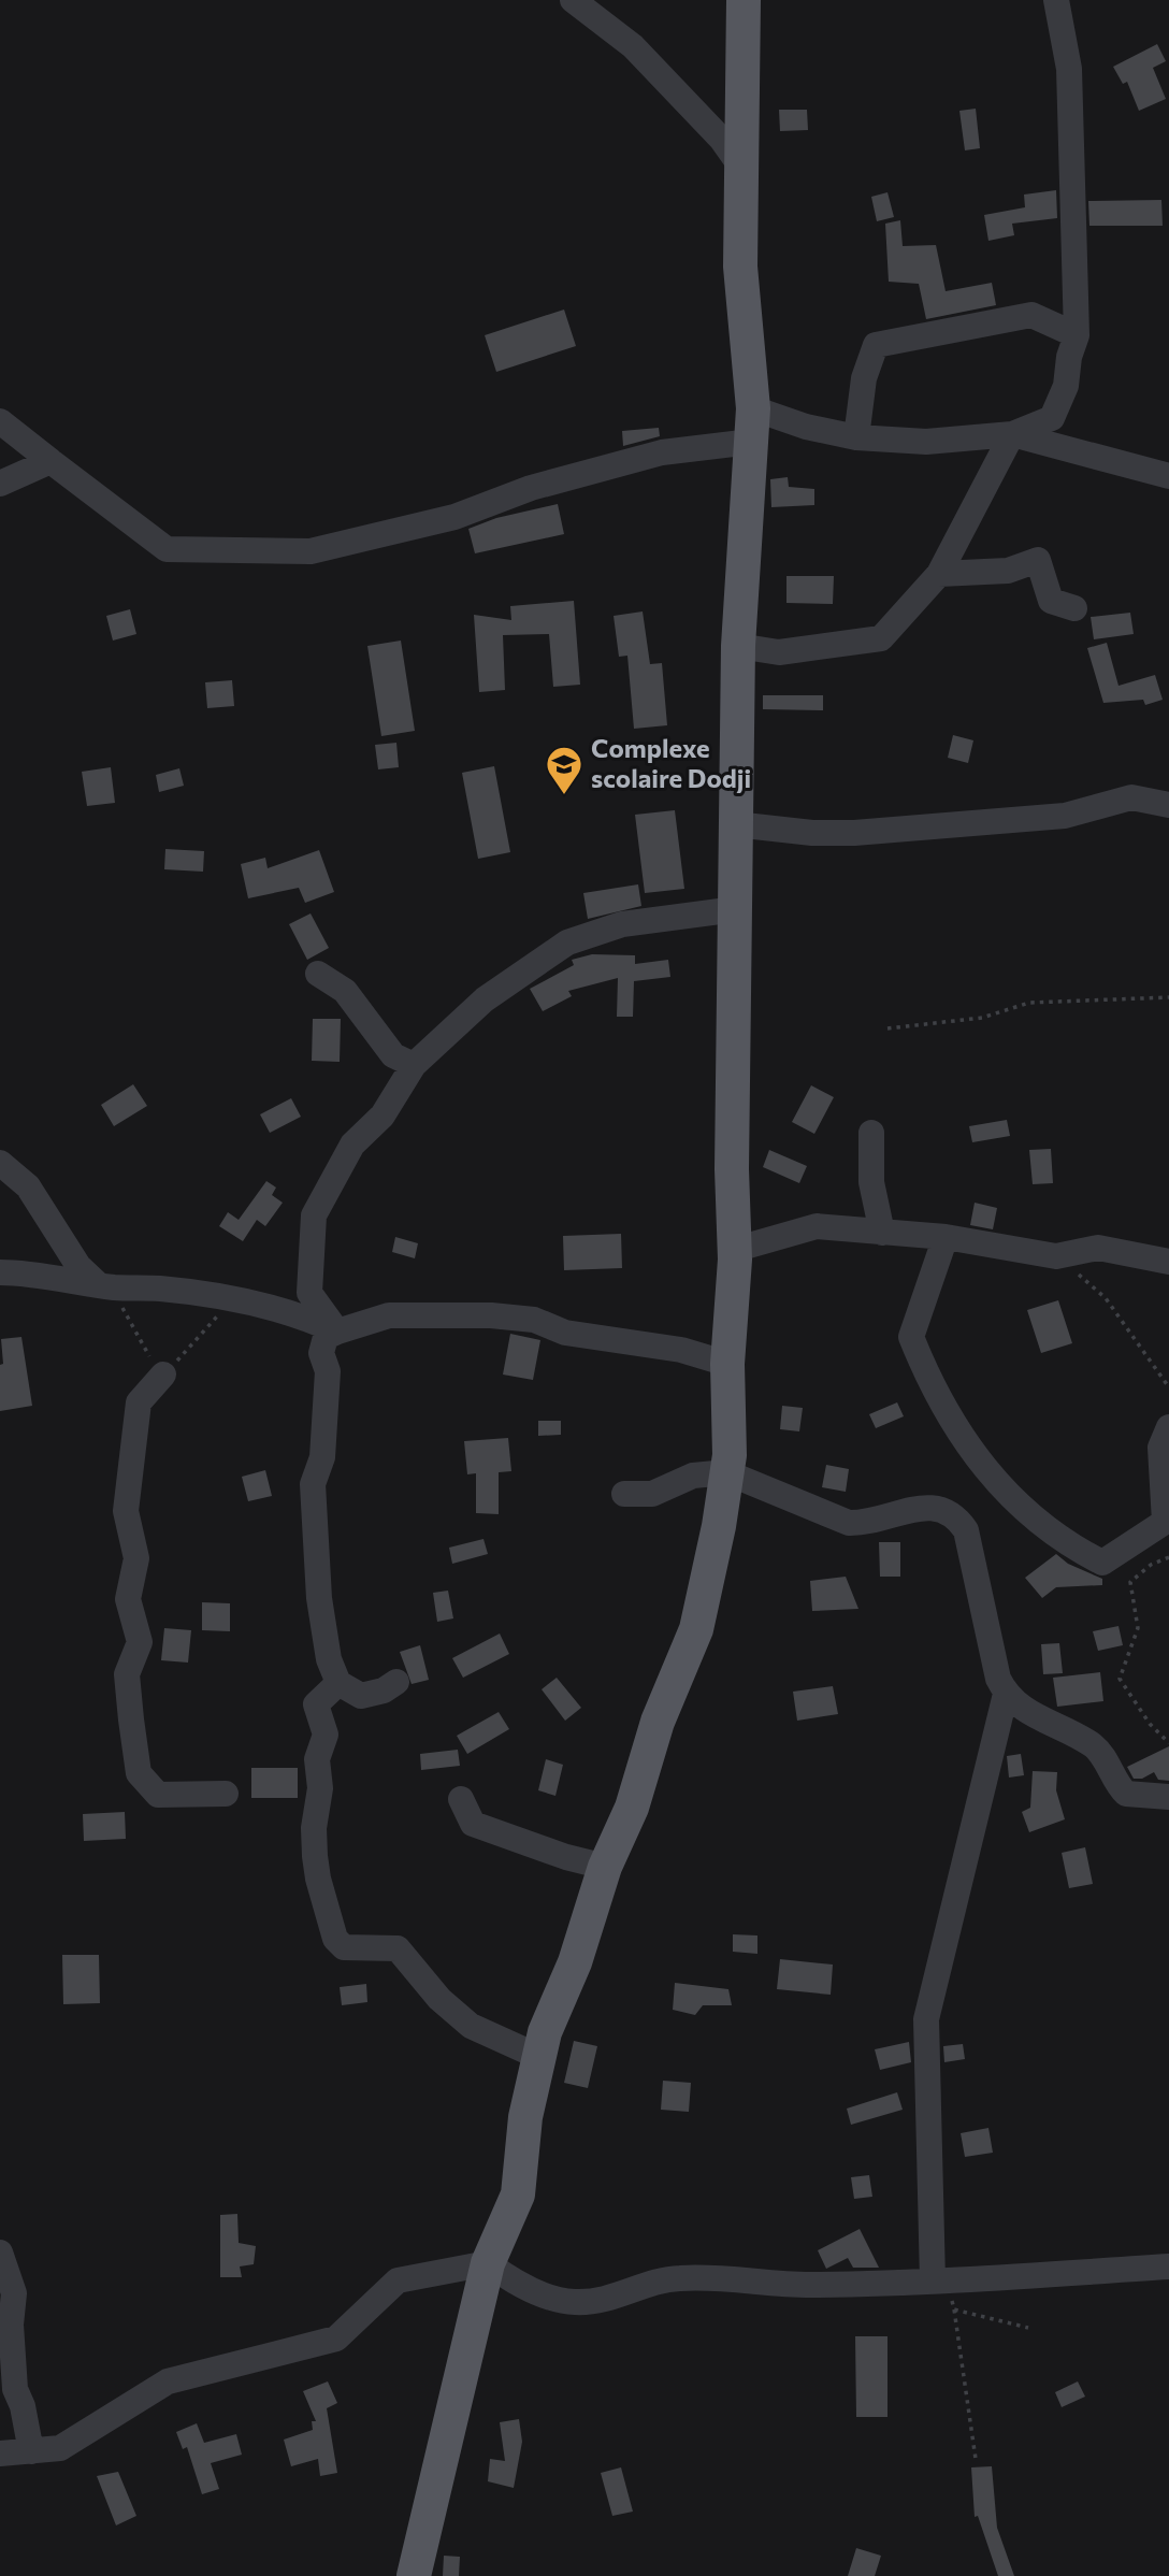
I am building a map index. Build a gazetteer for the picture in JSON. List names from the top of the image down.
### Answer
{
  "places": {
    "school or university": ["Complexe scolaire Dodji"]
  }
}
